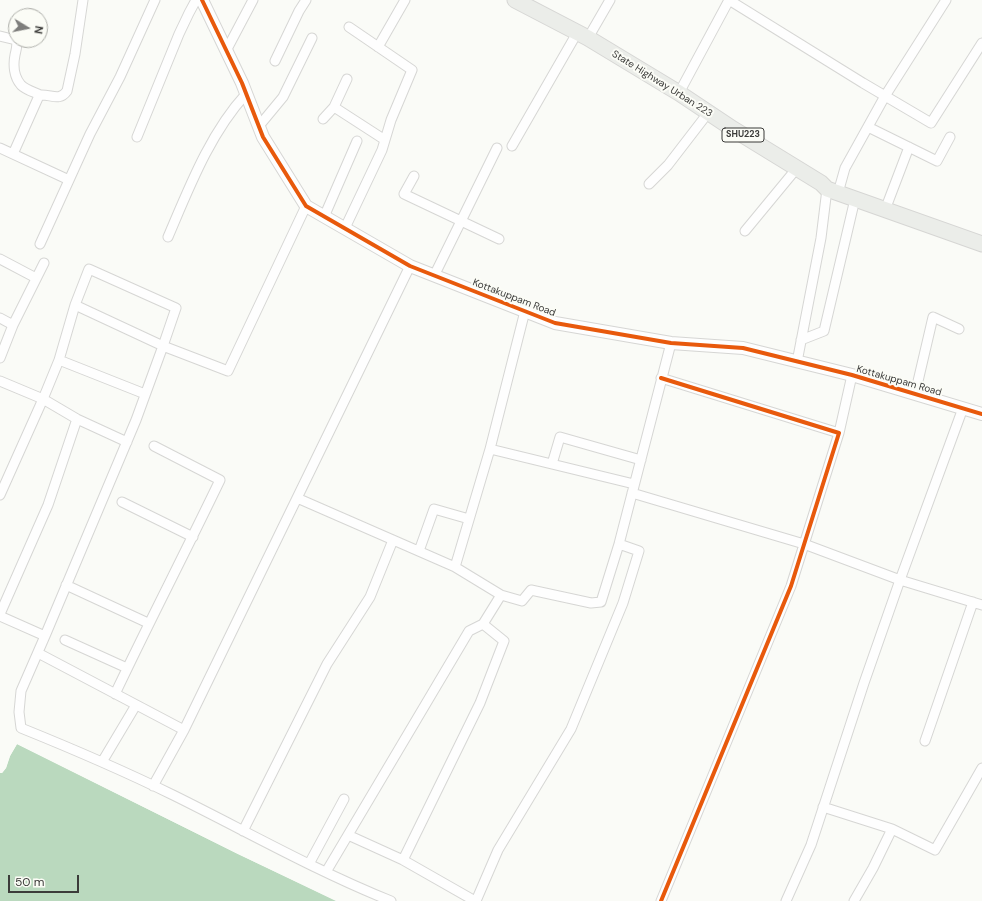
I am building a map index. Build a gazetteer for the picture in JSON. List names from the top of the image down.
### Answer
{
  "streets": {
    "main road": ["State Highway Urban 223", "SHU223"],
    "street": ["Kottakuppam Road"]
  },
  "scale_bar": "50 m",
  "north": "right"
}
